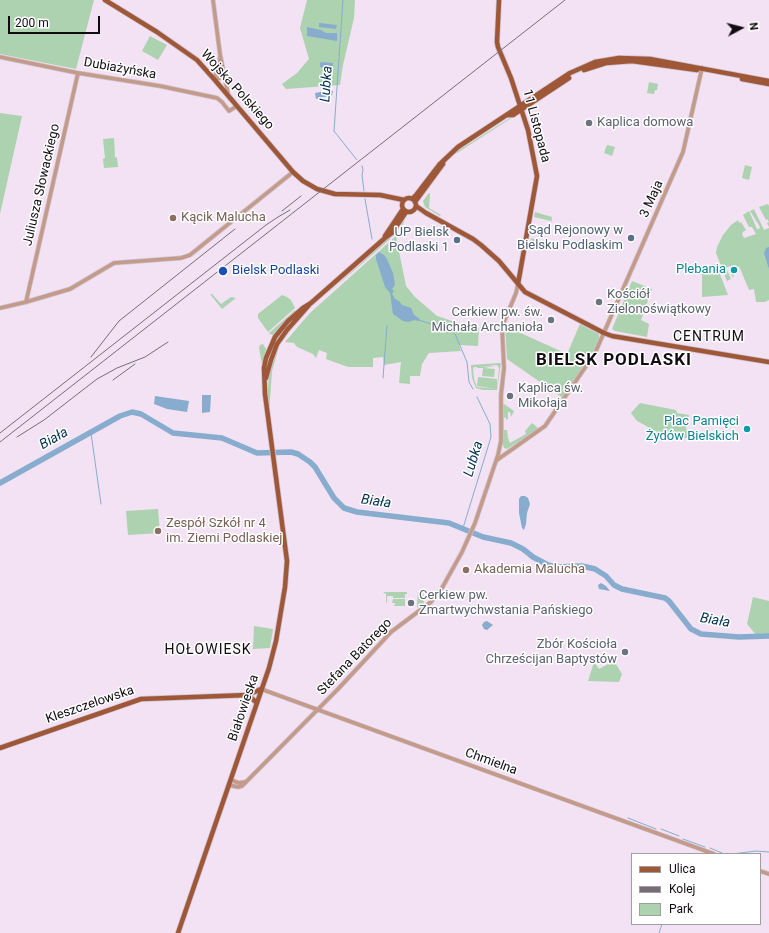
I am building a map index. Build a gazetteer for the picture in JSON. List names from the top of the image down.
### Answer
{
  "streets": {
    "main road": [
      "Wojska Polskiego",
      "11 Listopada",
      "Kleszczelowska",
      "Białowieska"
    ],
    "street": [
      "Dubiażyńska",
      "Juliusza Słowackiego",
      "3 Maja",
      "Stefana Batorego",
      "Chmielna"
    ]
  },
  "crossings": [
    ["Dubiażyńska", "Wojska Polskiego"],
    ["Dubiażyńska", "Juliusza Słowackiego"],
    ["Wojska Polskiego", "Białowieska"],
    ["3 Maja", "Stefana Batorego"],
    ["Stefana Batorego", "Białowieska"],
    ["Stefana Batorego", "Chmielna"],
    ["Kleszczelowska", "Białowieska"],
    ["Kleszczelowska", "Chmielna"],
    ["Białowieska", "Chmielna"]
  ],
  "districts": ["CENTRUM", "BIELSK PODLASKI", "HOŁOWIESK"],
  "water": ["Lubka", "Biała"],
  "places": [
    "Kaplica domowa",
    "Kącik Malucha",
    "Sąd Rejonowy w Bielsku Podlaskim",
    "UP Bielsk Podlaski 1",
    "Plebania",
    "Bielsk Podlaski",
    "Kościół Zielonoświątkowy",
    "Cerkiew pw. św. Michała Archanioła",
    "Kaplica św. Mikołaja",
    "Plac Pamięci Żydów Bielskich",
    "Zespół Szkół nr 4 im. Ziemi Podlaskiej",
    "Akademia Malucha",
    "Cerkiew pw. Zmartwychwstania Pańskiego",
    "Zbór Kościoła Chrześcijan Baptystów"
  ],
  "legend": ["Ulica", "Kolej", "Park"],
  "scale_bar": "200 m",
  "north": "right"
}
